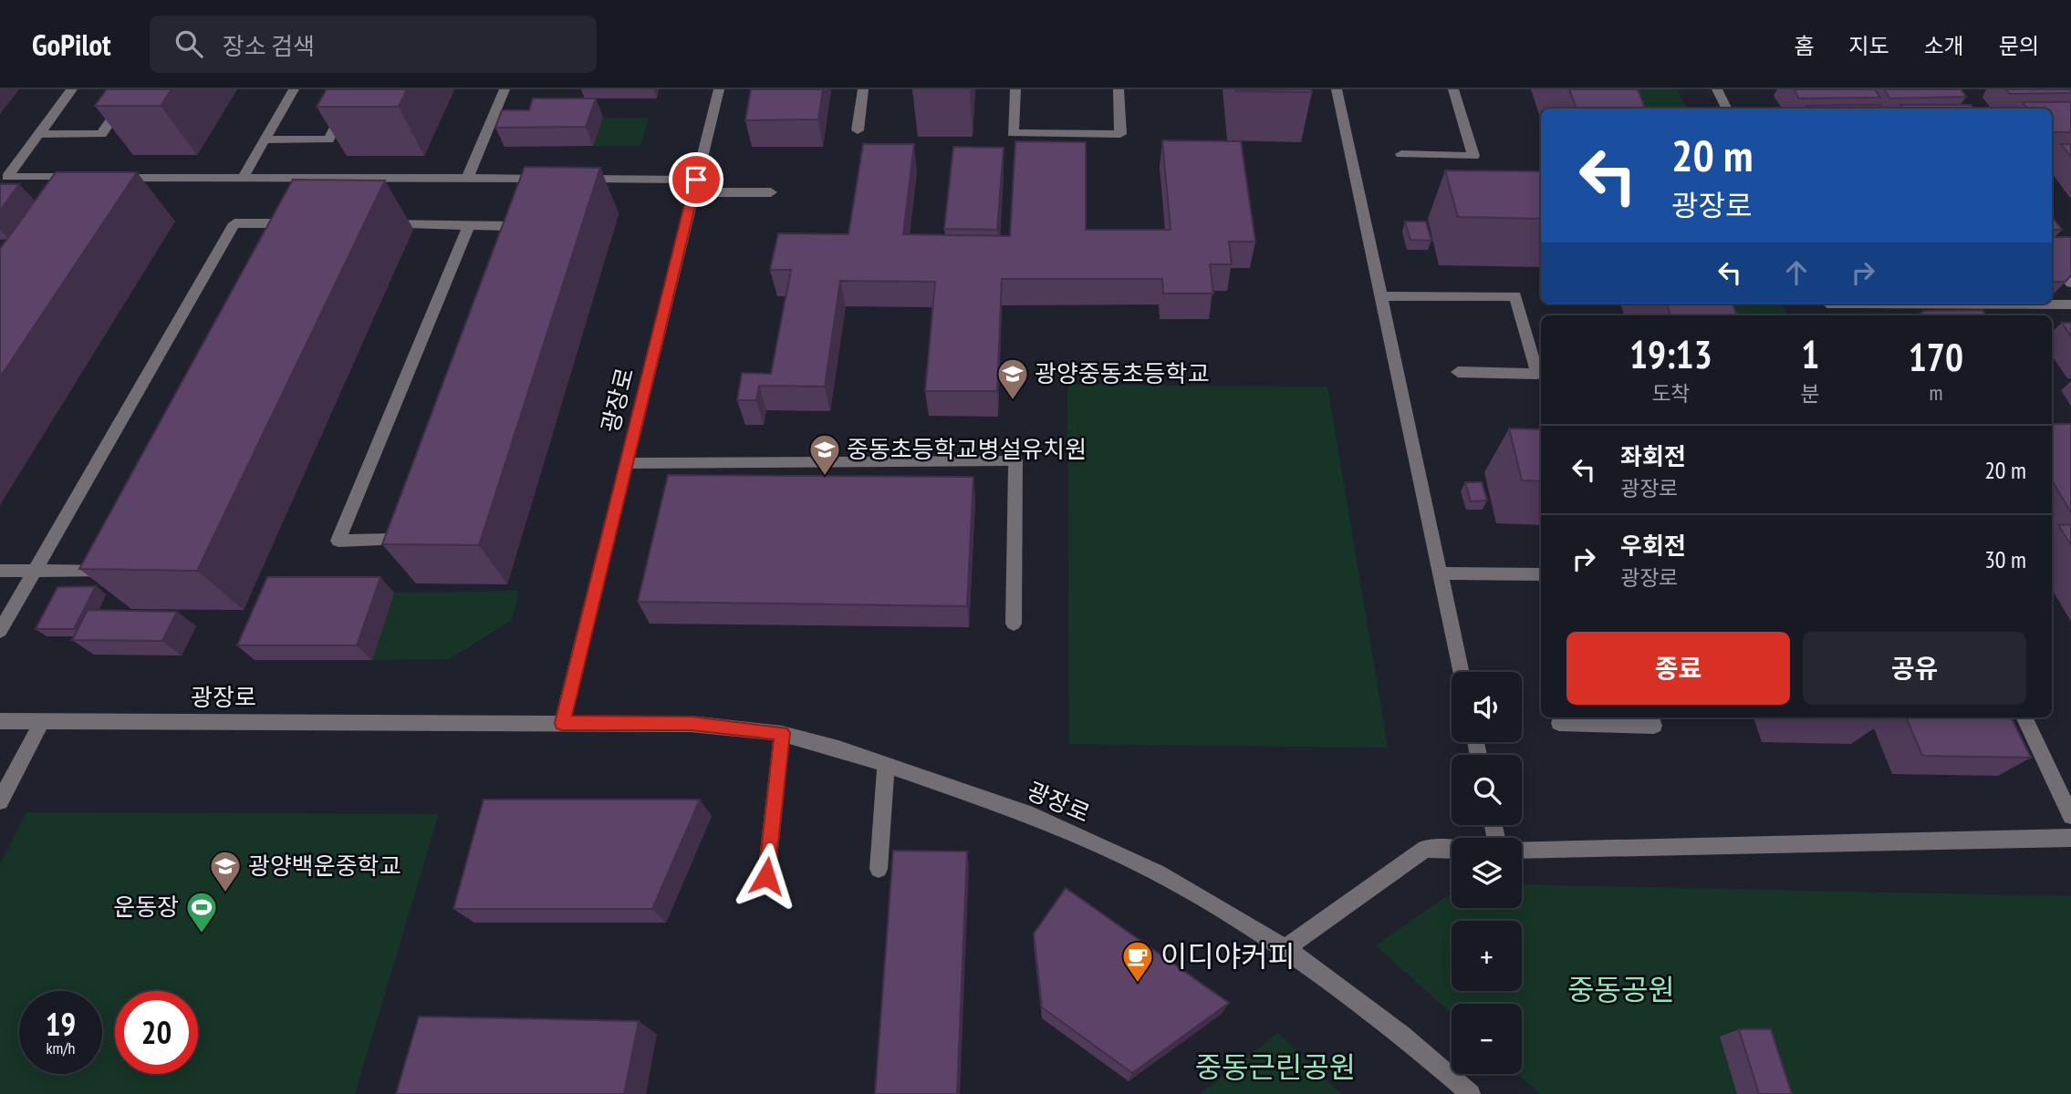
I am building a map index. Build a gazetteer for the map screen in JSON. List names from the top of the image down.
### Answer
{
  "streets": {
    "street": ["광장로"]
  },
  "parks": ["중동공원", "중동근린공원"],
  "places": {
    "school or university": ["광양중동초등학교", "중동초등학교병설유치원", "광양백운중학교"],
    "sports": ["운동장"],
    "cafe": ["이디야커피"]
  },
  "page": {
    "header": "GoPilot",
    "search": "장소 검색",
    "nav": [
      "홈",
      "지도",
      "소개",
      "문의"
    ],
    "turn": ["20 m", "광장로"],
    "eta": [
      "19:13",
      "도착",
      "1",
      "분",
      "170",
      "m"
    ],
    "list": [
      {
        "name": "좌회전",
        "note": "광장로",
        "value": "20 m"
      },
      {
        "name": "우회전",
        "note": "광장로",
        "value": "30 m"
      }
    ],
    "buttons": ["종료", "공유"],
    "map_buttons": ["+", "−"],
    "speed": "19 km/h",
    "limit": "20"
  }
}
